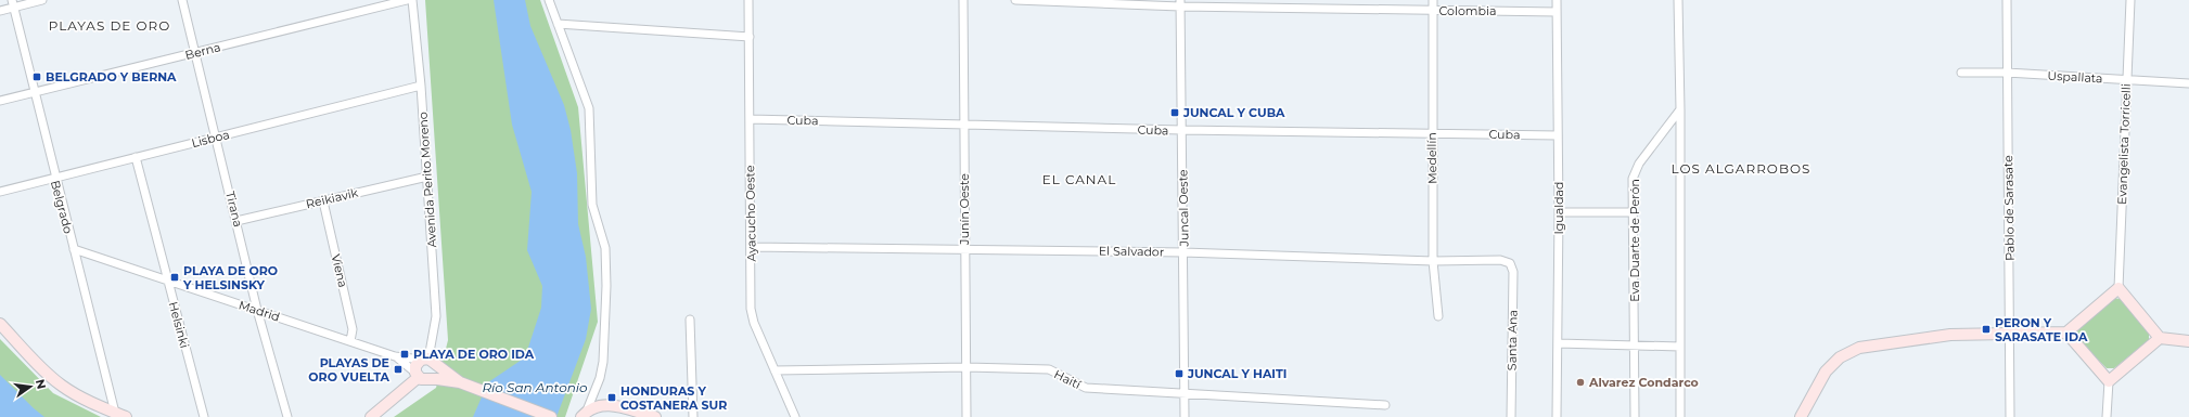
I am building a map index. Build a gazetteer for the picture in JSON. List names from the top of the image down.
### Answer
{
  "streets": {
    "main road": ["Madrid"],
    "street": [
      "Colombia",
      "Berna",
      "Uspallata",
      "Cuba",
      "Lisboa",
      "Evangelista Torricelli",
      "Medellín",
      "Avenida Perito Moreno",
      "Reikiavik",
      "Belgrado",
      "Juncal Oeste",
      "Igualdad",
      "Pablo de Sarasate",
      "Tirana",
      "Junín Oeste",
      "Ayacucho Oeste",
      "Eva Duarte de Perón",
      "El Salvador",
      "Viena",
      "Helsinki",
      "Santa Ana",
      "Haití"
    ]
  },
  "crossings": [
    ["Colombia", "Medellín"],
    ["Colombia", "Juncal Oeste"],
    ["Colombia", "Igualdad"],
    ["Berna", "Belgrado"],
    ["Berna", "Tirana"],
    ["Uspallata", "Evangelista Torricelli"],
    ["Uspallata", "Pablo de Sarasate"],
    ["Cuba", "Medellín"],
    ["Cuba", "Juncal Oeste"],
    ["Cuba", "Igualdad"],
    ["Cuba", "Junín Oeste"],
    ["Cuba", "Ayacucho Oeste"],
    ["Lisboa", "Avenida Perito Moreno"],
    ["Lisboa", "Belgrado"],
    ["Lisboa", "Tirana"],
    ["Lisboa", "Helsinki"],
    ["Medellín", "El Salvador"],
    ["Avenida Perito Moreno", "Reikiavik"],
    ["Avenida Perito Moreno", "Madrid"],
    ["Reikiavik", "Tirana"],
    ["Reikiavik", "Viena"],
    ["Belgrado", "Madrid"],
    ["Juncal Oeste", "El Salvador"],
    ["Juncal Oeste", "Haití"],
    ["Tirana", "Madrid"],
    ["Junín Oeste", "El Salvador"],
    ["Junín Oeste", "Haití"],
    ["Ayacucho Oeste", "El Salvador"],
    ["Ayacucho Oeste", "Haití"],
    ["El Salvador", "Santa Ana"],
    ["Viena", "Madrid"],
    ["Madrid", "Helsinki"]
  ],
  "districts": ["PLAYAS DE ORO", "LOS ALGARROBOS", "EL CANAL"],
  "water": ["Río San Antonio"],
  "places": {
    "transit": [
      "BELGRADO Y BERNA",
      "JUNCAL Y CUBA",
      "PLAYA DE ORO Y HELSINSKY",
      "PERON Y SARASATE IDA",
      "PLAYA DE ORO IDA",
      "PLAYAS DE ORO VUELTA",
      "JUNCAL Y HAITI",
      "HONDURAS Y COSTANERA SUR"
    ],
    "other": ["Alvarez Condarco"]
  },
  "north": "right"
}
